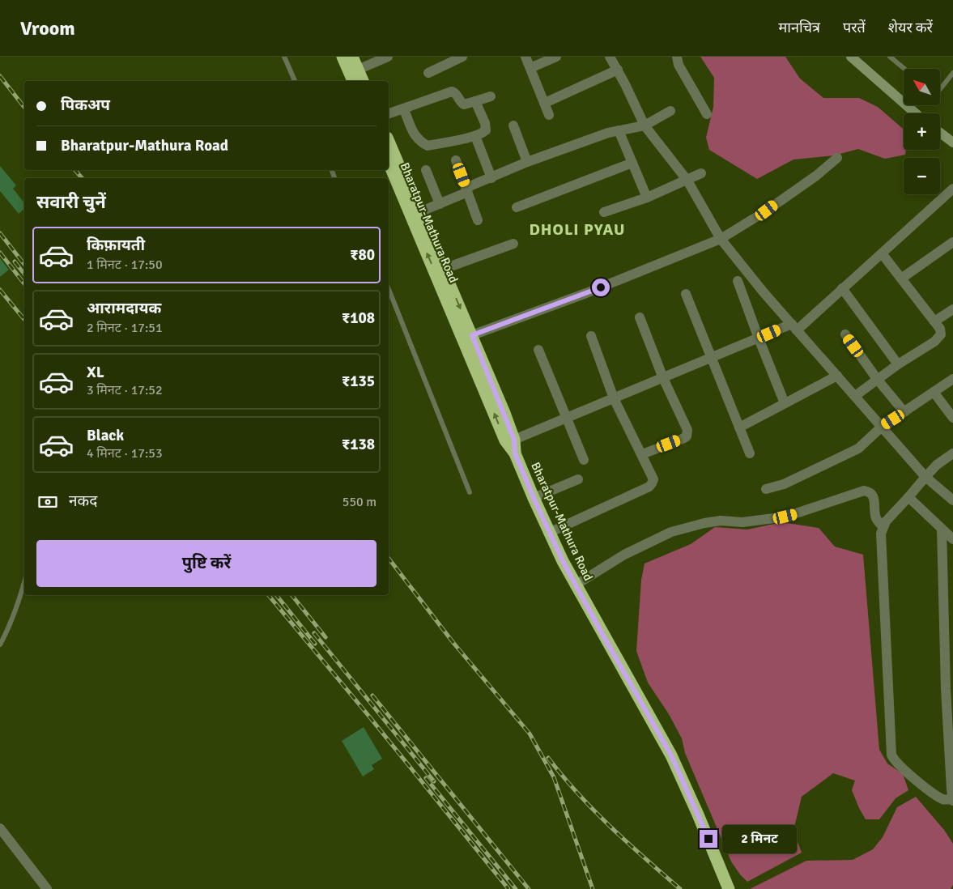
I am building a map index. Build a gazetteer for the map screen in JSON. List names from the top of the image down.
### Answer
{
  "streets": {
    "highway": ["Bharatpur-Mathura Road"]
  },
  "districts": ["DHOLI PYAU"],
  "north": "top left",
  "page": {
    "header": "Vroom",
    "nav": ["मानचित्र", "परतें", "शेयर करें"],
    "map_buttons": ["+", "−"],
    "banner": ["पिकअप", "Bharatpur-Mathura Road"],
    "heading": "सवारी चुनें",
    "list": [
      {
        "name": "किफ़ायती",
        "note": "1 मिनट · 17:50",
        "value": "₹80"
      },
      {
        "name": "आरामदायक",
        "note": "2 मिनट · 17:51",
        "value": "₹108"
      },
      {
        "name": "XL",
        "note": "3 मिनट · 17:52",
        "value": "₹135"
      },
      {
        "name": "Black",
        "note": "4 मिनट · 17:53",
        "value": "₹138"
      }
    ],
    "pay": ["नकद", "550 m"],
    "buttons": "पुष्टि करें",
    "bubble": "2 मिनट"
  }
}
